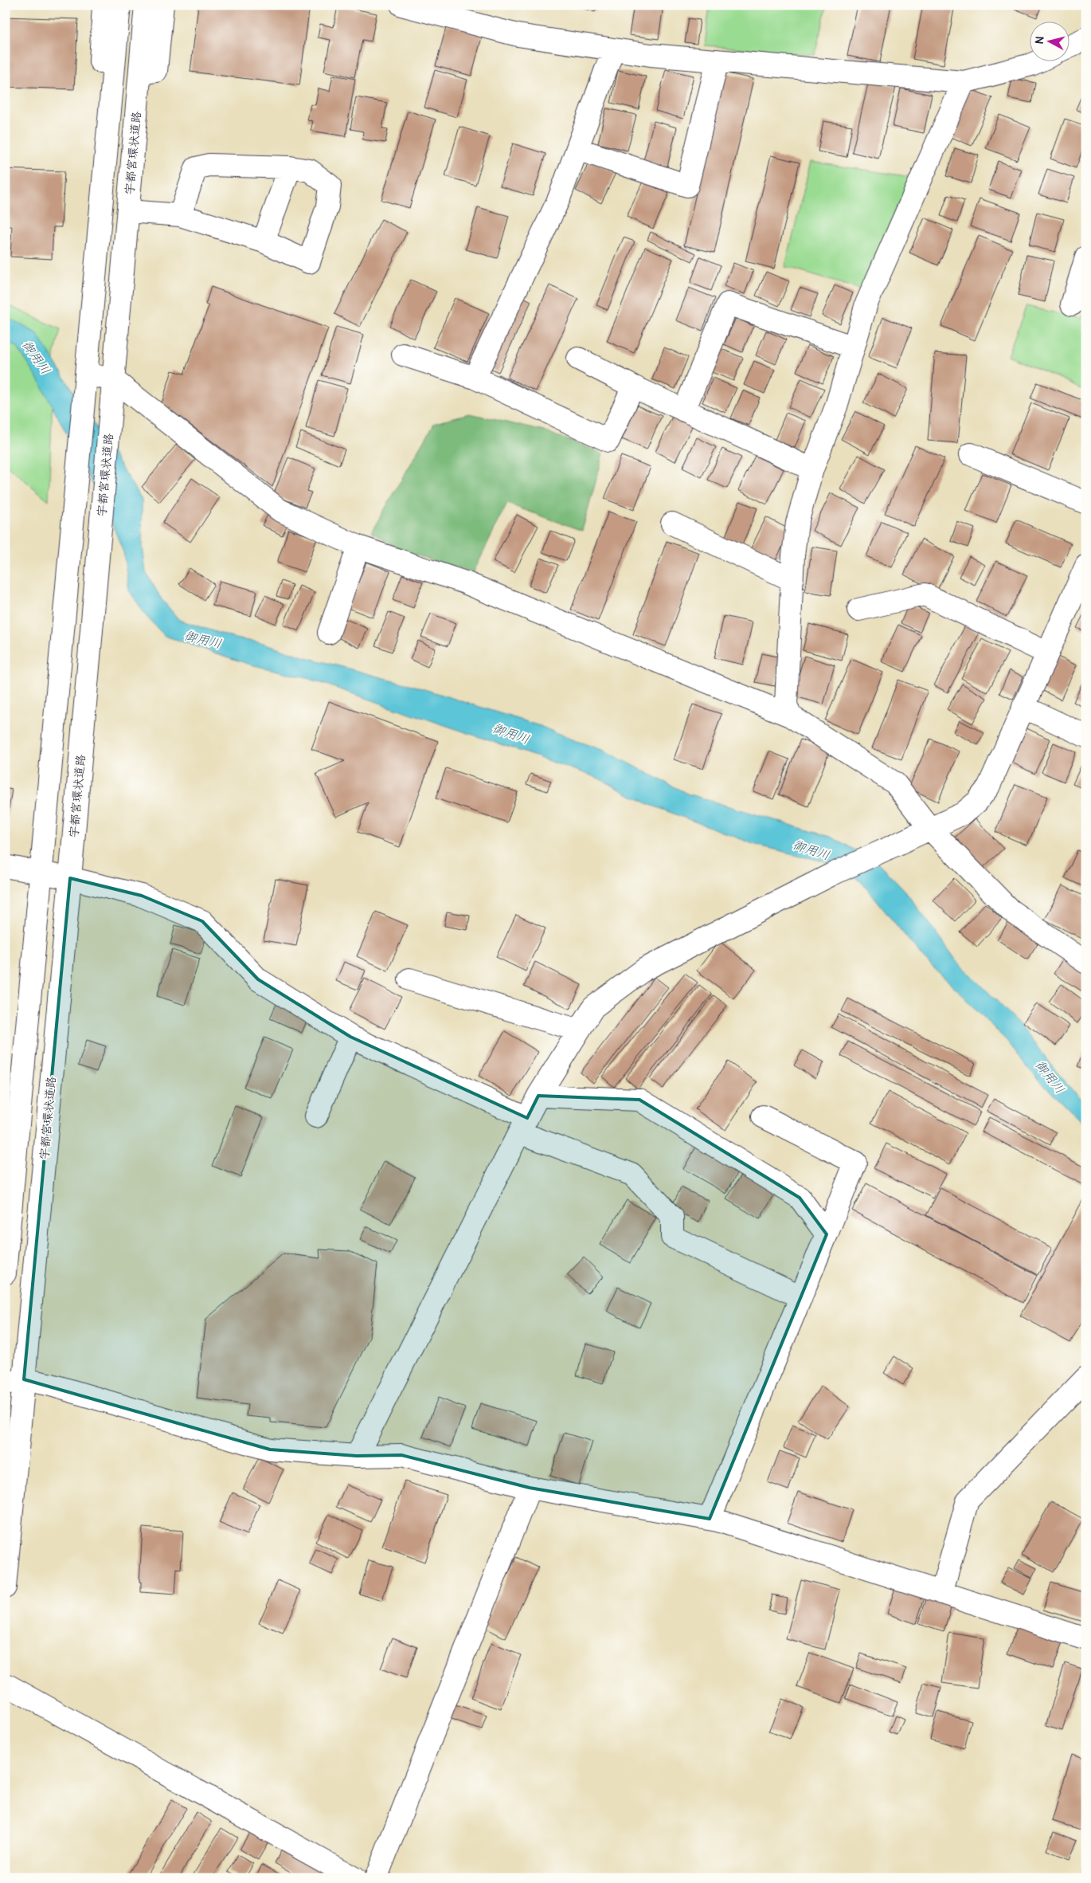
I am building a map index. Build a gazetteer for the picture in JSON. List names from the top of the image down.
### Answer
{
  "streets": {
    "main road": ["宇都宮環状道路"]
  },
  "water": ["御用川"],
  "north": "left"
}
